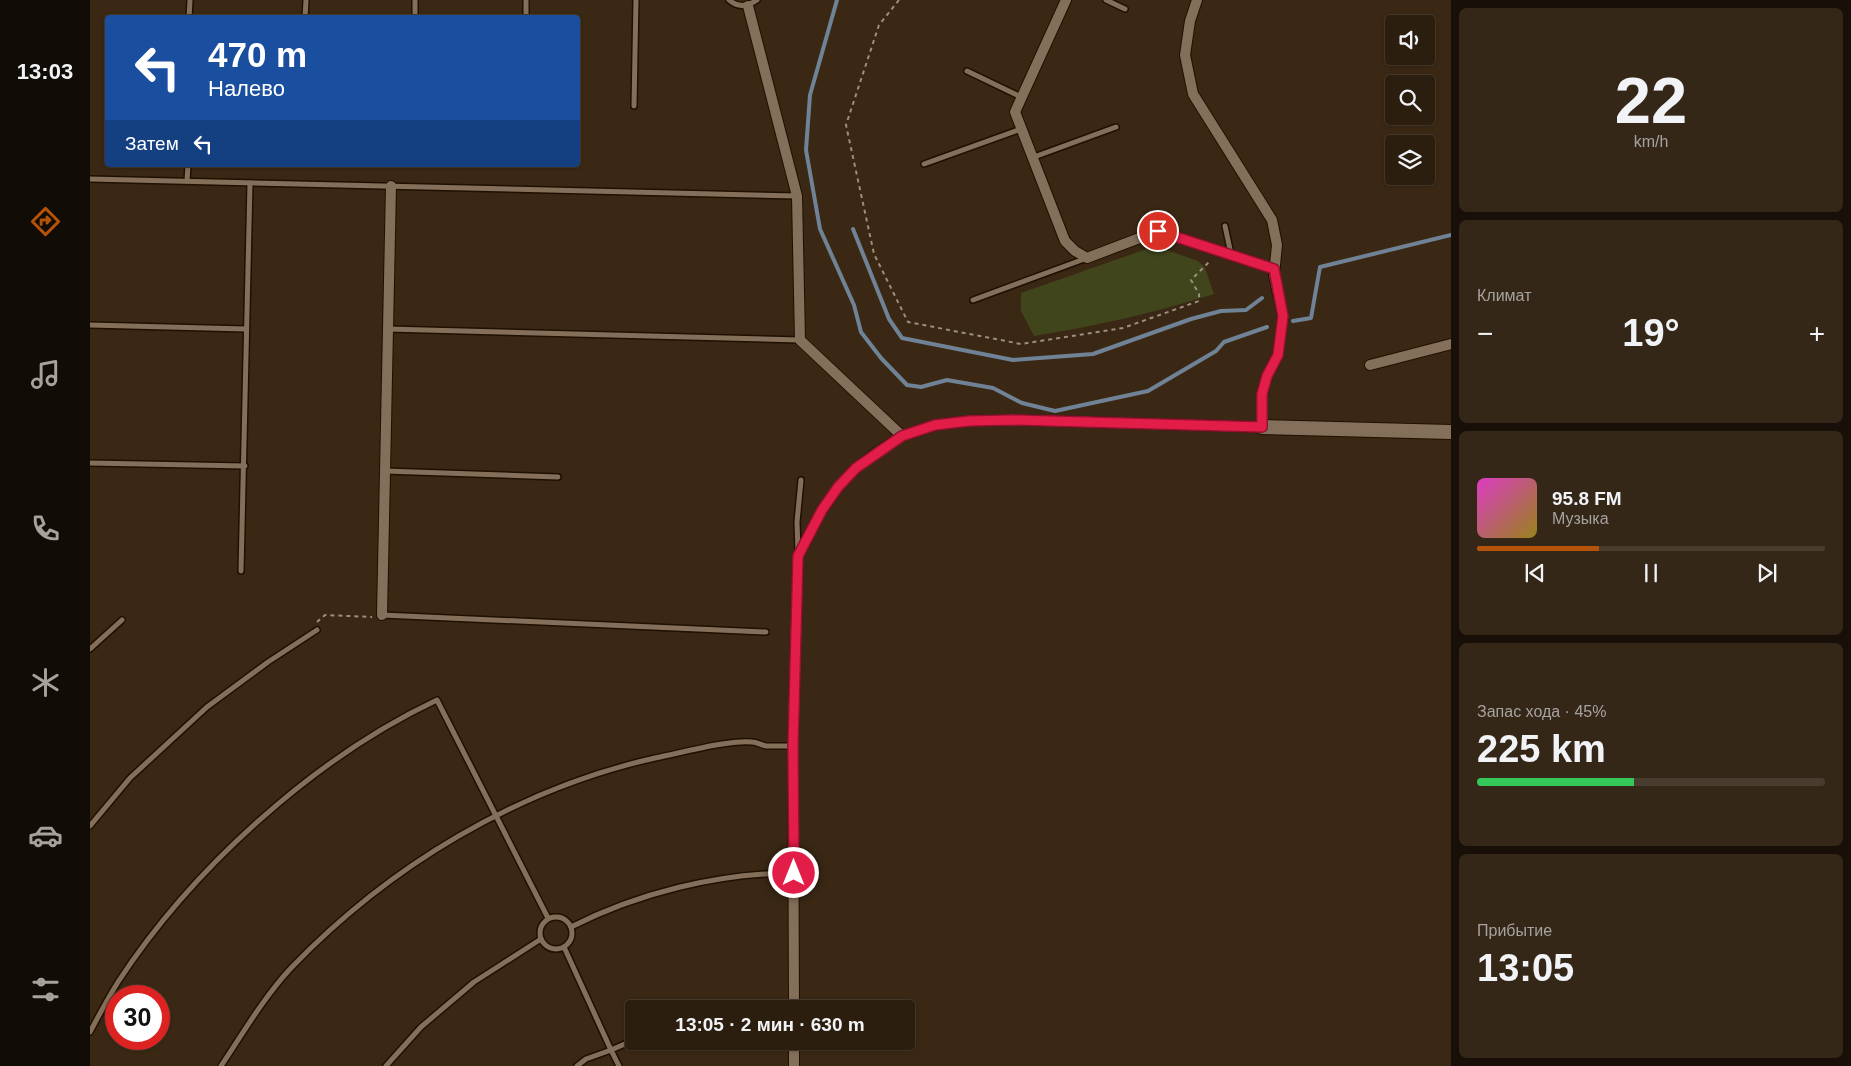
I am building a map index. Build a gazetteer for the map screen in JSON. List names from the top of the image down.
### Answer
{
  "page": {
    "tabs": "13:03",
    "tile": [
      ["22", "km/h"],
      "Климат",
      ["Запас хода · 45%", "225 km"],
      ["Прибытие", "13:05"]
    ],
    "turn": ["470 m", "Налево"],
    "then": "Затем",
    "heat": ["−", "19°", "+"],
    "song": ["95.8 FM", "Музыка"],
    "limit": "30",
    "trip": "13:05 · 2 мин · 630 m"
  }
}
